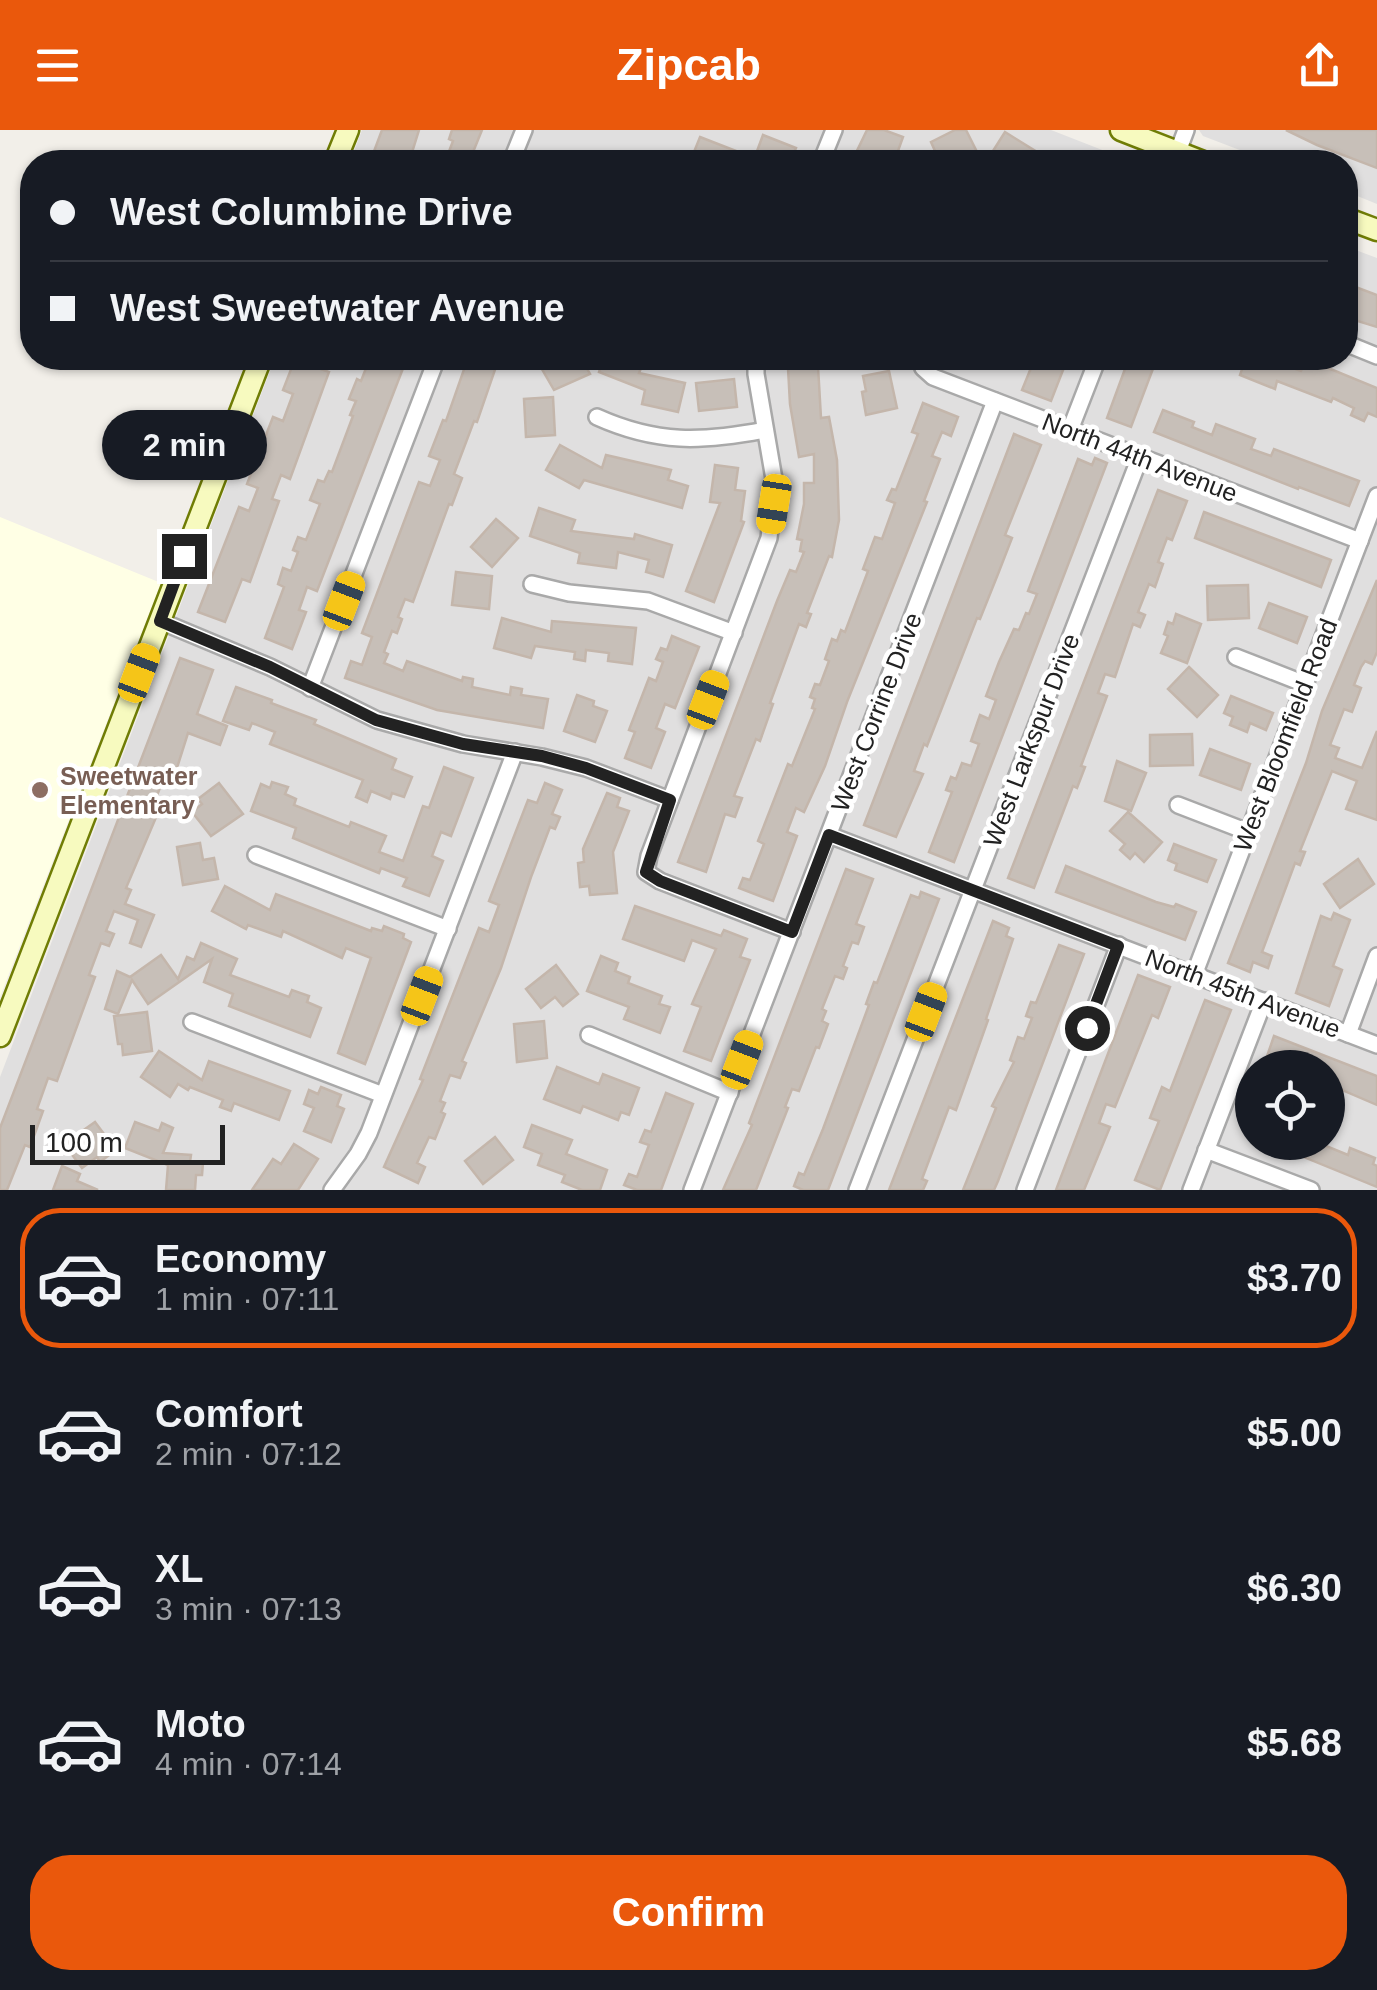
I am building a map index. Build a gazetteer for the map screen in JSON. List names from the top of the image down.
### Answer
{
  "streets": {
    "street": [
      "North 44th Avenue",
      "West Corrine Drive",
      "West Bloomfield Road",
      "West Larkspur Drive",
      "North 45th Avenue"
    ]
  },
  "crossings": [
    ["North 44th Avenue", "West Corrine Drive"],
    ["North 44th Avenue", "West Bloomfield Road"],
    ["North 44th Avenue", "West Larkspur Drive"],
    ["West Corrine Drive", "North 45th Avenue"],
    ["West Bloomfield Road", "North 45th Avenue"],
    ["West Larkspur Drive", "North 45th Avenue"]
  ],
  "places": ["Sweetwater Elementary"],
  "scale_bar": "100 m",
  "page": {
    "header": "Zipcab",
    "banner": ["West Columbine Drive", "West Sweetwater Avenue"],
    "bubble": "2 min",
    "scale": "100 m",
    "list": [
      {
        "name": "Economy",
        "note": "1 min · 07:11",
        "value": "$3.70"
      },
      {
        "name": "Comfort",
        "note": "2 min · 07:12",
        "value": "$5.00"
      },
      {
        "name": "XL",
        "note": "3 min · 07:13",
        "value": "$6.30"
      },
      {
        "name": "Moto",
        "note": "4 min · 07:14",
        "value": "$5.68"
      }
    ],
    "buttons": "Confirm"
  }
}
